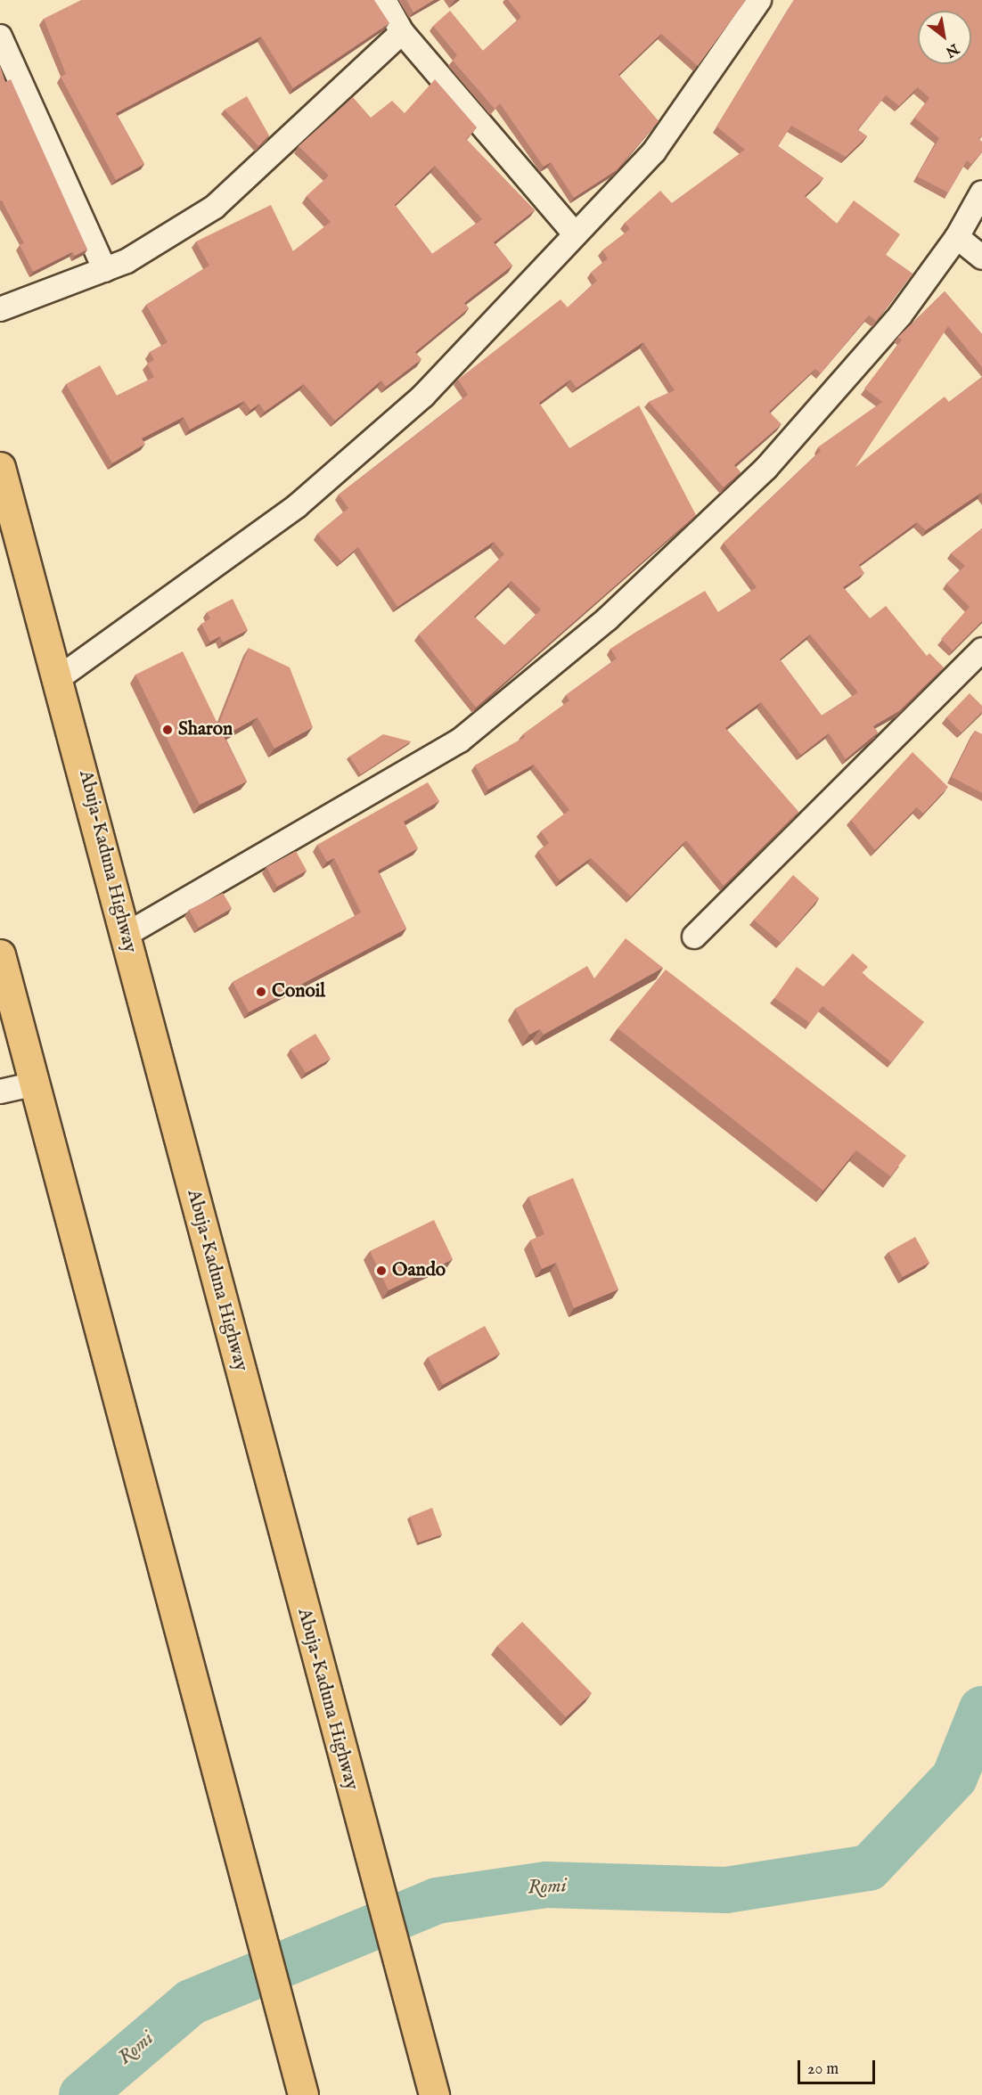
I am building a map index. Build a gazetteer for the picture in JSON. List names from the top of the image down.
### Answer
{
  "streets": {
    "highway": ["Abuja-Kaduna Highway"]
  },
  "water": ["Romi"],
  "places": ["Sharon", "Conoil", "Oando"],
  "scale_bar": "20 m",
  "north": "bottom right"
}
